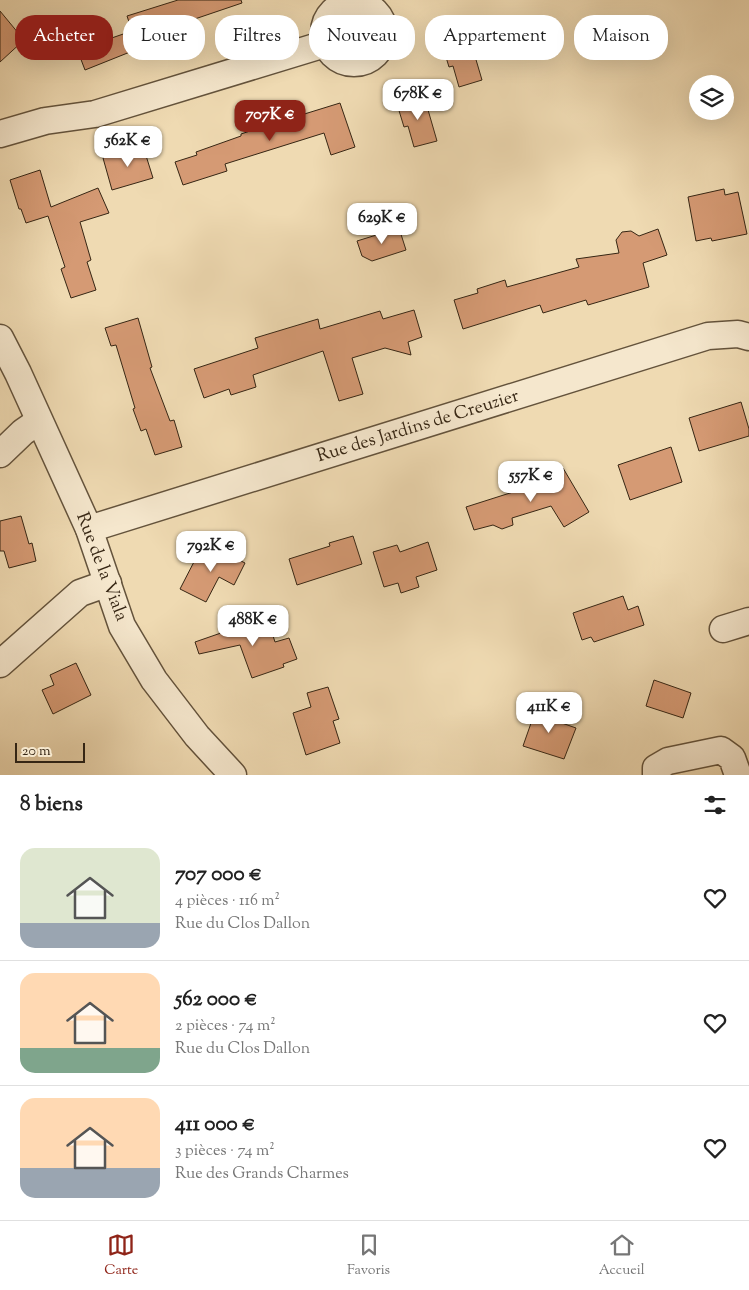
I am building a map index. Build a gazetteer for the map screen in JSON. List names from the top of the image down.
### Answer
{
  "streets": {
    "street": ["Rue des Jardins de Creuzier", "Rue de la Viala"]
  },
  "crossings": [
    ["Rue des Jardins de Creuzier", "Rue de la Viala"]
  ],
  "scale_bar": "20 m",
  "page": {
    "chip": [
      "Acheter",
      "Louer",
      "Filtres",
      "Nouveau",
      "Appartement",
      "Maison"
    ],
    "price": [
      "678K €",
      "707K €",
      "562K €",
      "629K €",
      "557K €",
      "792K €",
      "488K €",
      "411K €"
    ],
    "scale": "20 m",
    "heading": "8 biens",
    "list": [
      {
        "name": "707 000 €",
        "note": "4 pièces · 116 m² · Rue du Clos Dallon"
      },
      {
        "name": "562 000 €",
        "note": "2 pièces · 74 m² · Rue du Clos Dallon"
      },
      {
        "name": "411 000 €",
        "note": "3 pièces · 74 m² · Rue des Grands Charmes"
      }
    ],
    "tabs": ["Carte", "Favoris", "Accueil"]
  }
}
